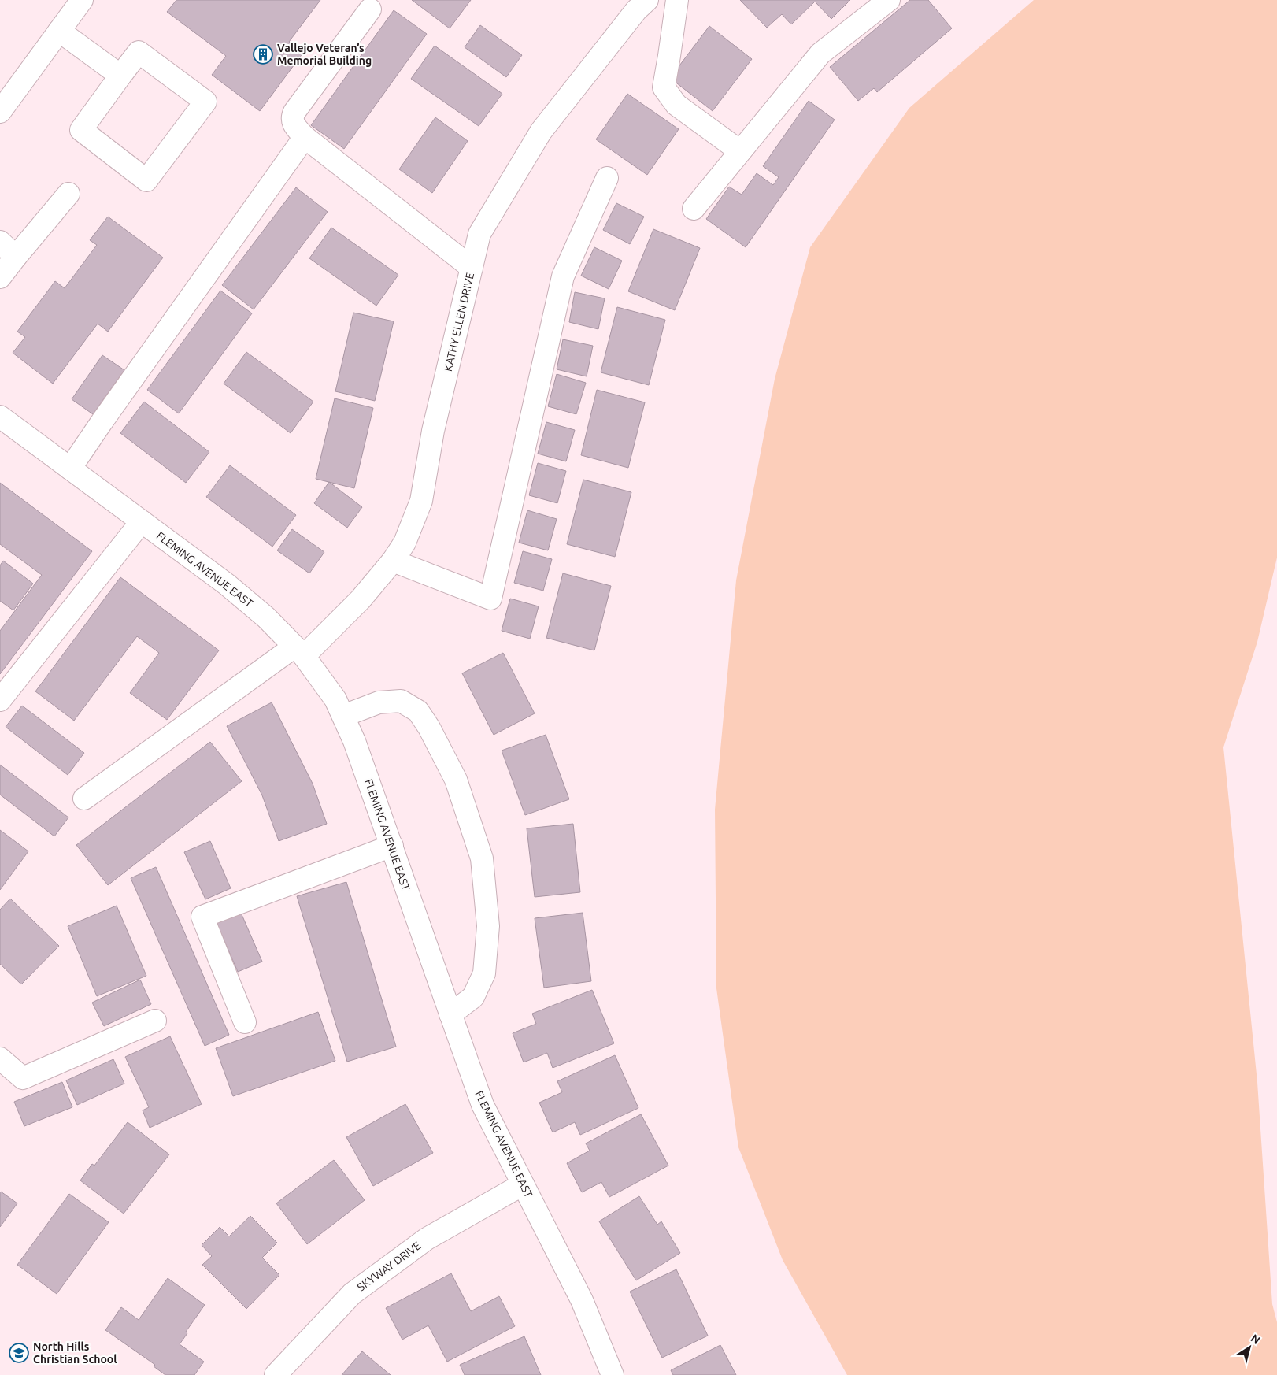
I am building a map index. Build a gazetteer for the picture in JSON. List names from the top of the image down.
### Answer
{
  "streets": {
    "street": ["KATHY ELLEN DRIVE", "FLEMING AVENUE EAST", "SKYWAY DRIVE"]
  },
  "crossings": [
    ["KATHY ELLEN DRIVE", "FLEMING AVENUE EAST"],
    ["FLEMING AVENUE EAST", "SKYWAY DRIVE"]
  ],
  "places": {
    "building": ["Vallejo Veteran’s Memorial Building"],
    "school or university": ["North Hills Christian School"]
  },
  "north": "top right"
}
